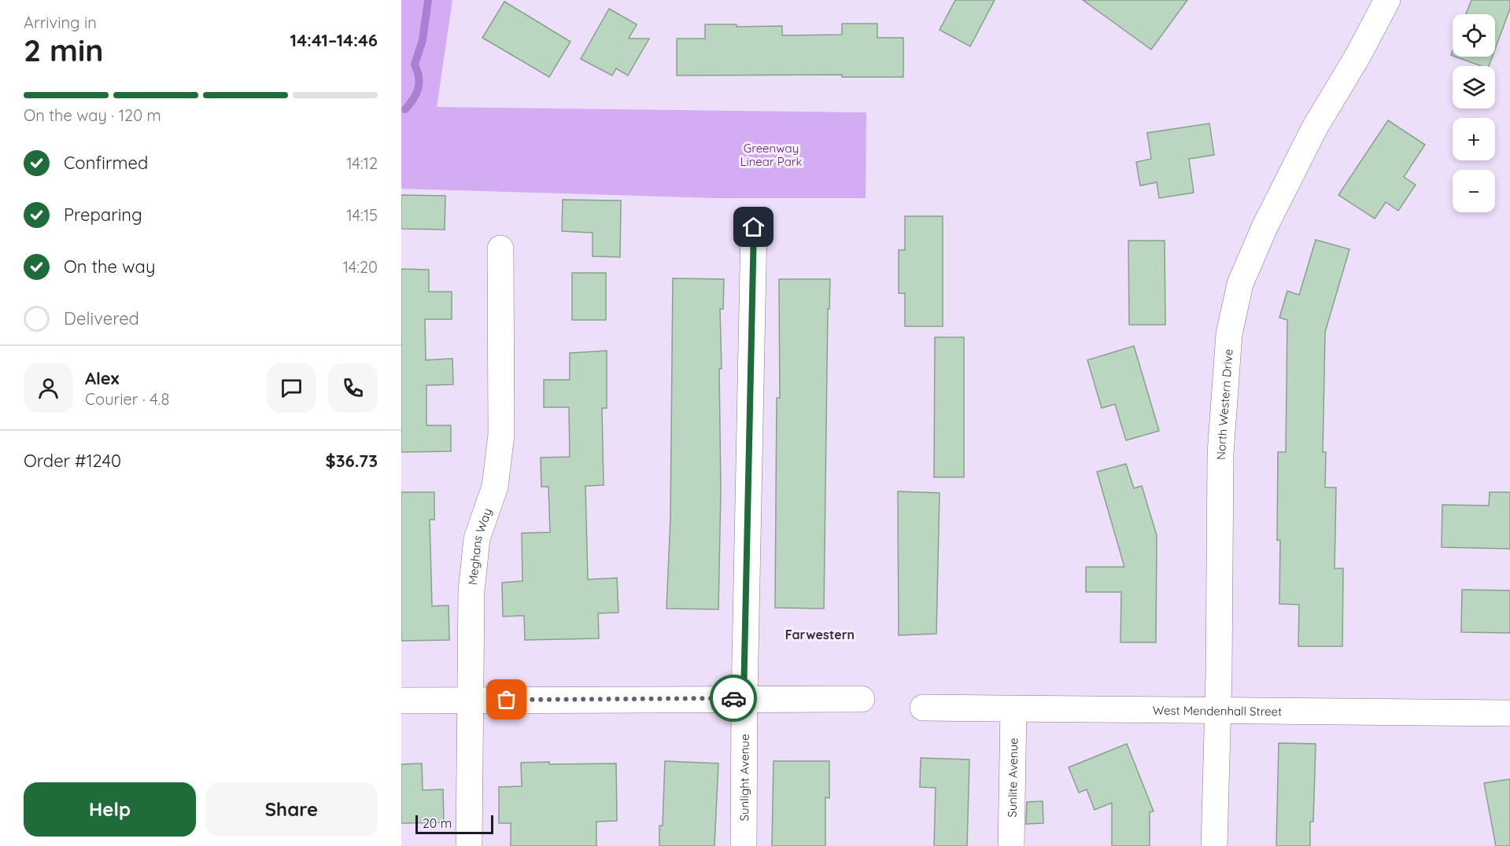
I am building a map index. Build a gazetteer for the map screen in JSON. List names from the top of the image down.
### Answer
{
  "streets": {
    "street": [
      "North Western Drive",
      "Meghans Way",
      "West Mendenhall Street",
      "Sunlight Avenue",
      "Sunlite Avenue"
    ]
  },
  "crossings": [
    ["North Western Drive", "West Mendenhall Street"],
    ["West Mendenhall Street", "Sunlite Avenue"]
  ],
  "districts": ["Farwestern"],
  "parks": ["Greenway Linear Park"],
  "scale_bar": "20 m",
  "page": {
    "heading": ["2 min", "Arriving in", "14:41–14:46"],
    "panel": [
      "Alex",
      "Courier · 4.8",
      "Order #1240",
      "$36.73"
    ],
    "map_buttons": ["+", "−"],
    "bar": "On the way · 120 m",
    "list": [
      ["Confirmed", "14:12"],
      ["Preparing", "14:15"],
      ["On the way", "14:20"],
      "Delivered"
    ],
    "buttons": ["Help", "Share"],
    "scale": "20 m"
  }
}
